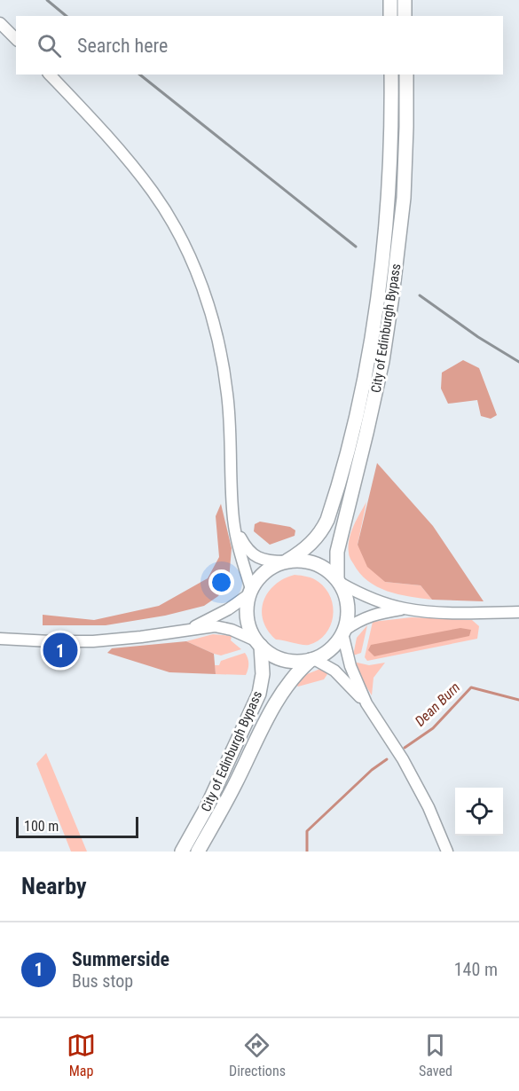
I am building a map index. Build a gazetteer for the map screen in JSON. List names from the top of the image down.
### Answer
{
  "streets": {
    "highway": ["City of Edinburgh Bypass"]
  },
  "water": ["Dean Burn"],
  "scale_bar": "100 m",
  "page": {
    "search": "Search here",
    "pins": "1",
    "scale": "100 m",
    "heading": "Nearby",
    "list": [
      {
        "mark": "1",
        "name": "Summerside",
        "note": "Bus stop",
        "value": "140 m"
      }
    ],
    "nav": ["Map", "Directions", "Saved"]
  }
}
